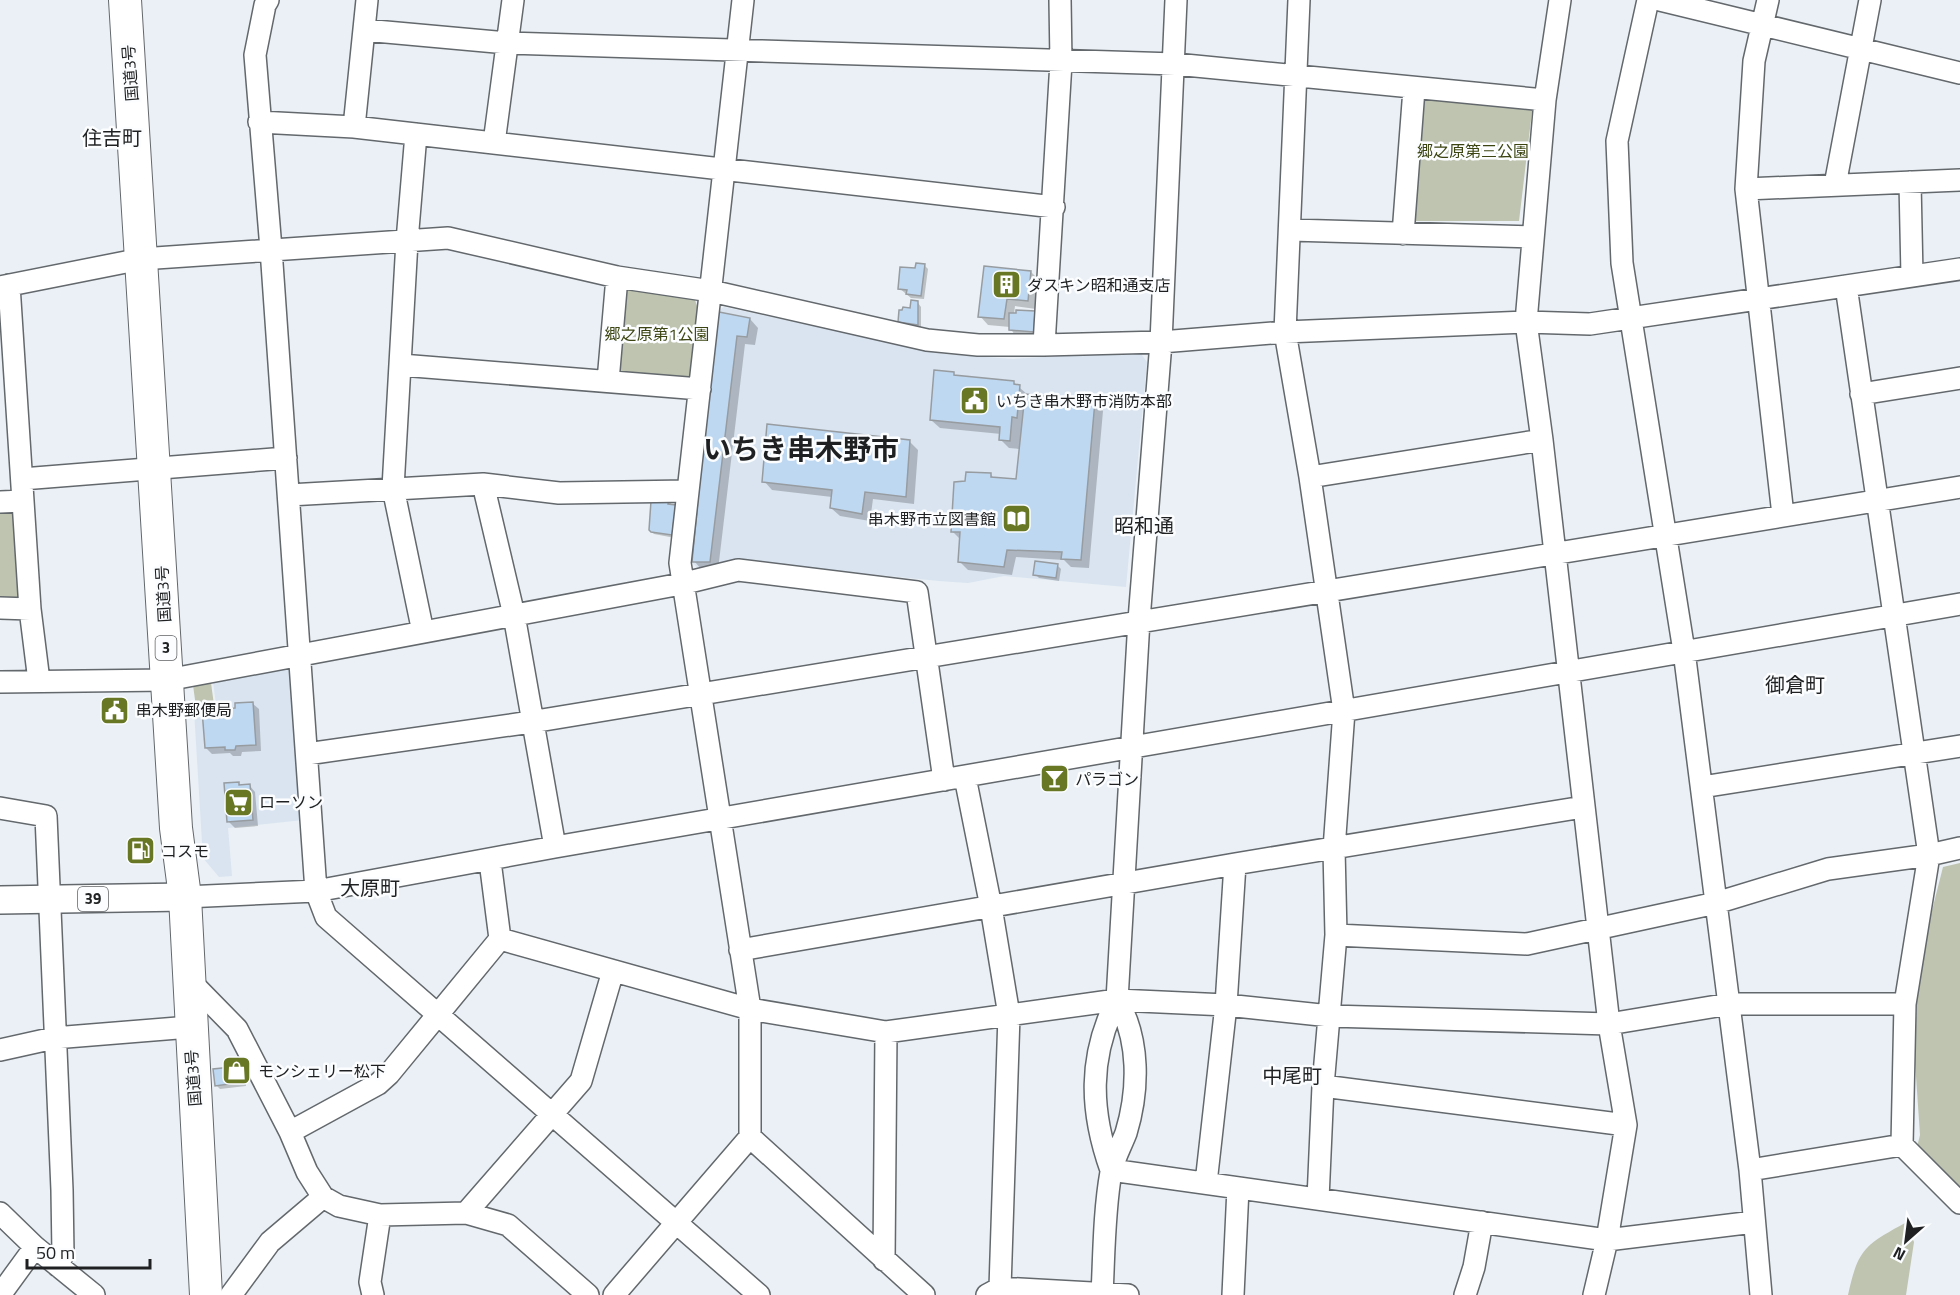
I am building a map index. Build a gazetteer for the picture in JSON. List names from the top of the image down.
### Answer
{
  "streets": {
    "highway": ["国道3号", "3"],
    "main road": ["39"]
  },
  "crossings": [
    ["国道3号", "39"]
  ],
  "districts": [
    "住吉町",
    "いちき串木野市",
    "昭和通",
    "御倉町",
    "大原町",
    "中尾町"
  ],
  "parks": ["郷之原第三公園", "郷之原第1公園"],
  "places": {
    "building": ["ダスキン昭和通支店"],
    "public building": ["いちき串木野市消防本部", "串木野郵便局"],
    "library": ["串木野市立図書館"],
    "bar": ["パラゴン"],
    "supermarket": ["ローソン"],
    "fuel station": ["コスモ"],
    "shop": ["モンシェリー松下"]
  },
  "scale_bar": "50 m",
  "north": "bottom left"
}
